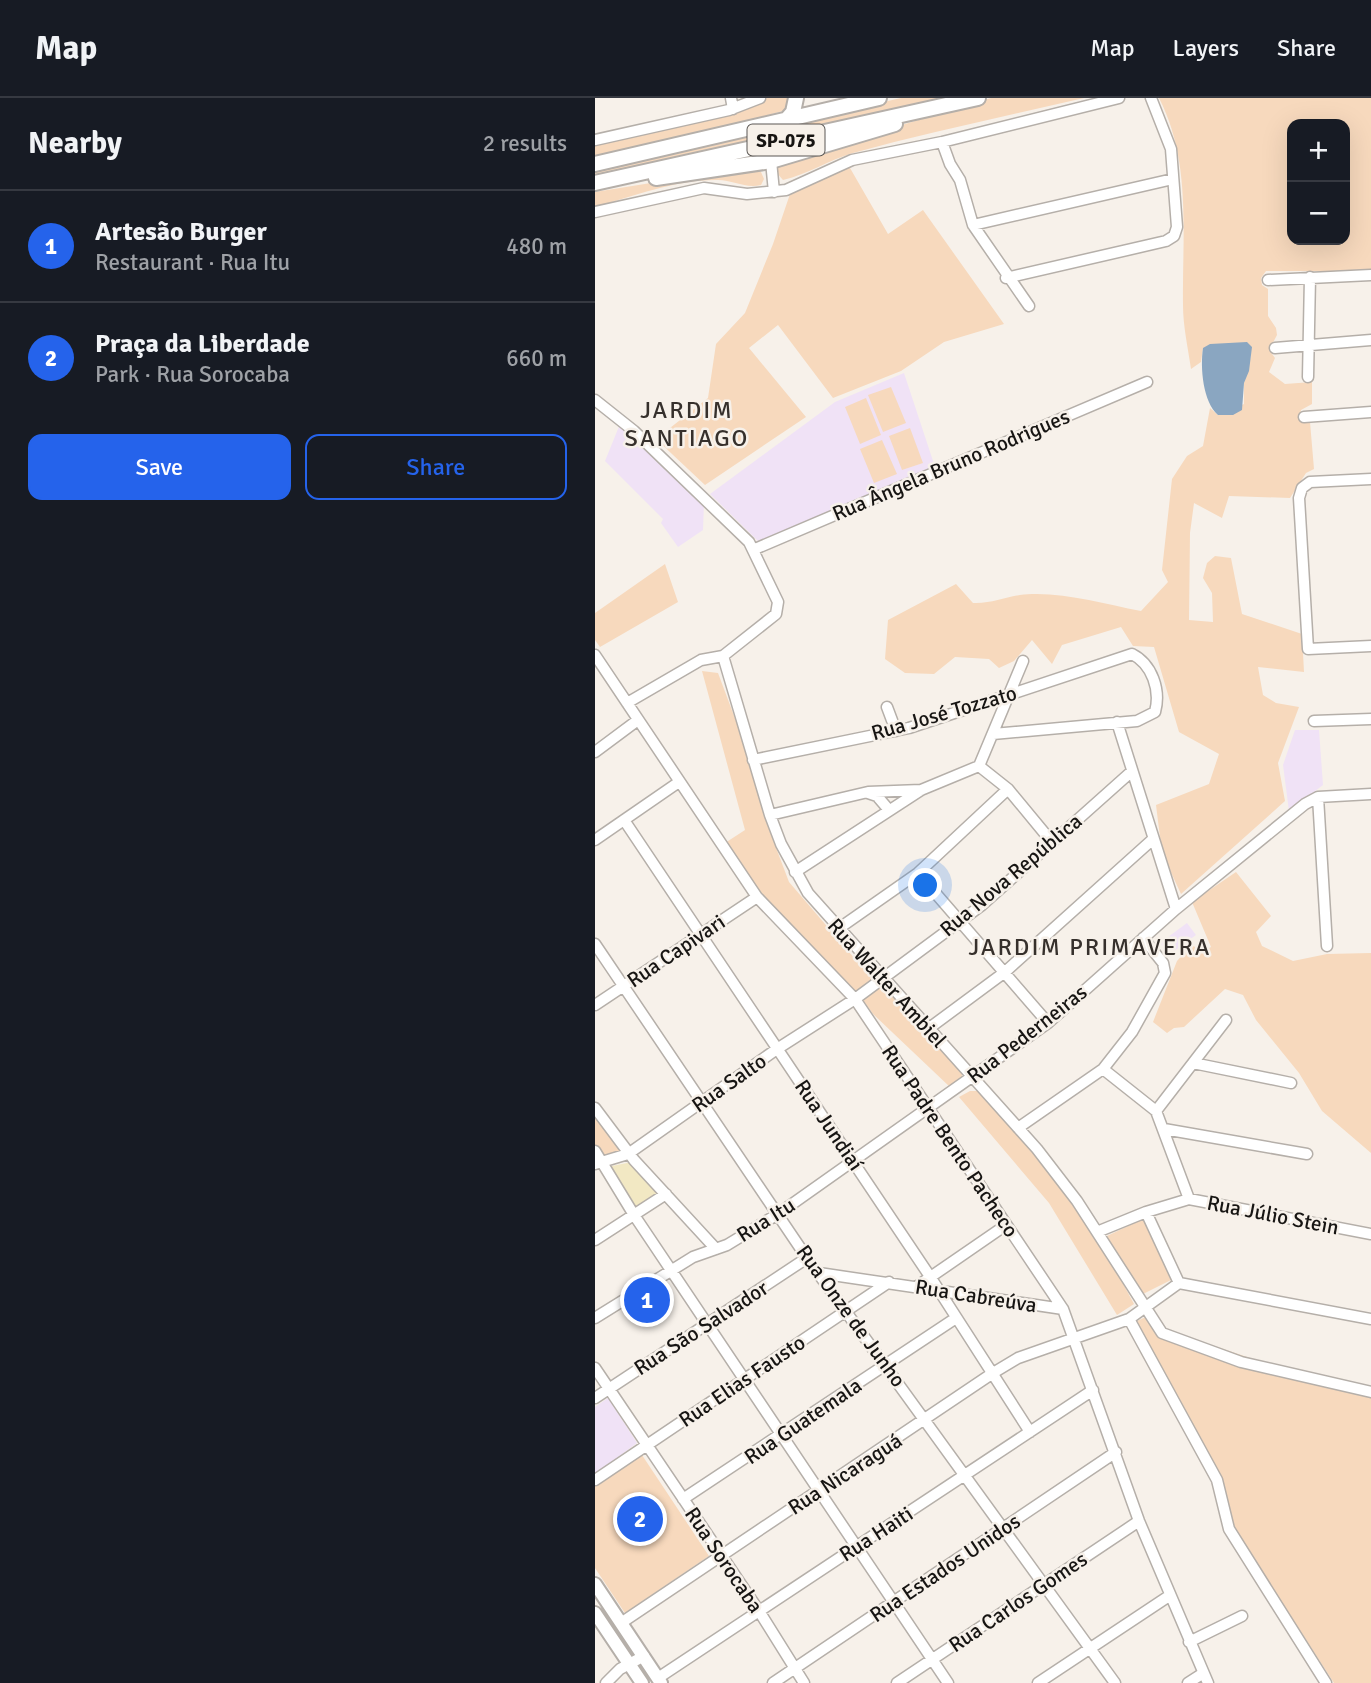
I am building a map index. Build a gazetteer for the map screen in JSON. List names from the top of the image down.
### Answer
{
  "streets": {
    "highway": ["SP-075"],
    "street": [
      "Rua Ângela Bruno Rodrigues",
      "Rua José Tozzato",
      "Rua Nova República",
      "Rua Capivari",
      "Rua Walter Ambiel",
      "Rua Pederneiras",
      "Rua Salto",
      "Rua Jundiaí",
      "Rua Padre Bento Pacheco",
      "Rua Júlio Stein",
      "Rua Itu",
      "Rua Cabreúva",
      "Rua Onze de Junho",
      "Rua São Salvador",
      "Rua Elias Fausto",
      "Rua Guatemala",
      "Rua Nicaraguá",
      "Rua Haiti",
      "Rua Sorocaba",
      "Rua Estados Unidos",
      "Rua Carlos Gomes"
    ]
  },
  "crossings": [
    ["Rua José Tozzato", "Rua Walter Ambiel"],
    ["Rua Nova República", "Rua Walter Ambiel"],
    ["Rua Nova República", "Rua Salto"],
    ["Rua Nova República", "Rua Padre Bento Pacheco"],
    ["Rua Capivari", "Rua Jundiaí"],
    ["Rua Capivari", "Rua Padre Bento Pacheco"],
    ["Rua Capivari", "Rua Onze de Junho"],
    ["Rua Walter Ambiel", "Rua Pederneiras"],
    ["Rua Walter Ambiel", "Rua Júlio Stein"],
    ["Rua Walter Ambiel", "Rua Nicaraguá"],
    ["Rua Pederneiras", "Rua Padre Bento Pacheco"],
    ["Rua Pederneiras", "Rua Itu"],
    ["Rua Salto", "Rua Jundiaí"],
    ["Rua Salto", "Rua Padre Bento Pacheco"],
    ["Rua Salto", "Rua Onze de Junho"],
    ["Rua Jundiaí", "Rua Itu"],
    ["Rua Jundiaí", "Rua Cabreúva"],
    ["Rua Jundiaí", "Rua Guatemala"],
    ["Rua Jundiaí", "Rua Nicaraguá"],
    ["Rua Jundiaí", "Rua Haiti"],
    ["Rua Padre Bento Pacheco", "Rua Itu"],
    ["Rua Padre Bento Pacheco", "Rua Cabreúva"],
    ["Rua Padre Bento Pacheco", "Rua Nicaraguá"],
    ["Rua Padre Bento Pacheco", "Rua Haiti"],
    ["Rua Padre Bento Pacheco", "Rua Estados Unidos"],
    ["Rua Padre Bento Pacheco", "Rua Carlos Gomes"],
    ["Rua Itu", "Rua Onze de Junho"],
    ["Rua Cabreúva", "Rua Onze de Junho"],
    ["Rua Cabreúva", "Rua Elias Fausto"],
    ["Rua Onze de Junho", "Rua São Salvador"],
    ["Rua Onze de Junho", "Rua Elias Fausto"],
    ["Rua Onze de Junho", "Rua Guatemala"],
    ["Rua Onze de Junho", "Rua Nicaraguá"],
    ["Rua Onze de Junho", "Rua Haiti"],
    ["Rua Onze de Junho", "Rua Estados Unidos"],
    ["Rua Onze de Junho", "Rua Carlos Gomes"],
    ["Rua São Salvador", "Rua Sorocaba"],
    ["Rua Elias Fausto", "Rua Sorocaba"],
    ["Rua Guatemala", "Rua Sorocaba"],
    ["Rua Nicaraguá", "Rua Sorocaba"],
    ["Rua Haiti", "Rua Sorocaba"],
    ["Rua Sorocaba", "Rua Estados Unidos"]
  ],
  "districts": ["JARDIM SANTIAGO", "JARDIM PRIMAVERA"],
  "page": {
    "header": "Map",
    "nav": ["Map", "Layers", "Share"],
    "heading": ["Nearby", "2 results"],
    "map_buttons": ["+", "−"],
    "list": [
      {
        "mark": "1",
        "name": "Artesão Burger",
        "note": "Restaurant · Rua Itu",
        "value": "480 m"
      },
      {
        "mark": "2",
        "name": "Praça da Liberdade",
        "note": "Park · Rua Sorocaba",
        "value": "660 m"
      }
    ],
    "buttons": ["Save", "Share"],
    "pins": ["1", "2"]
  }
}
